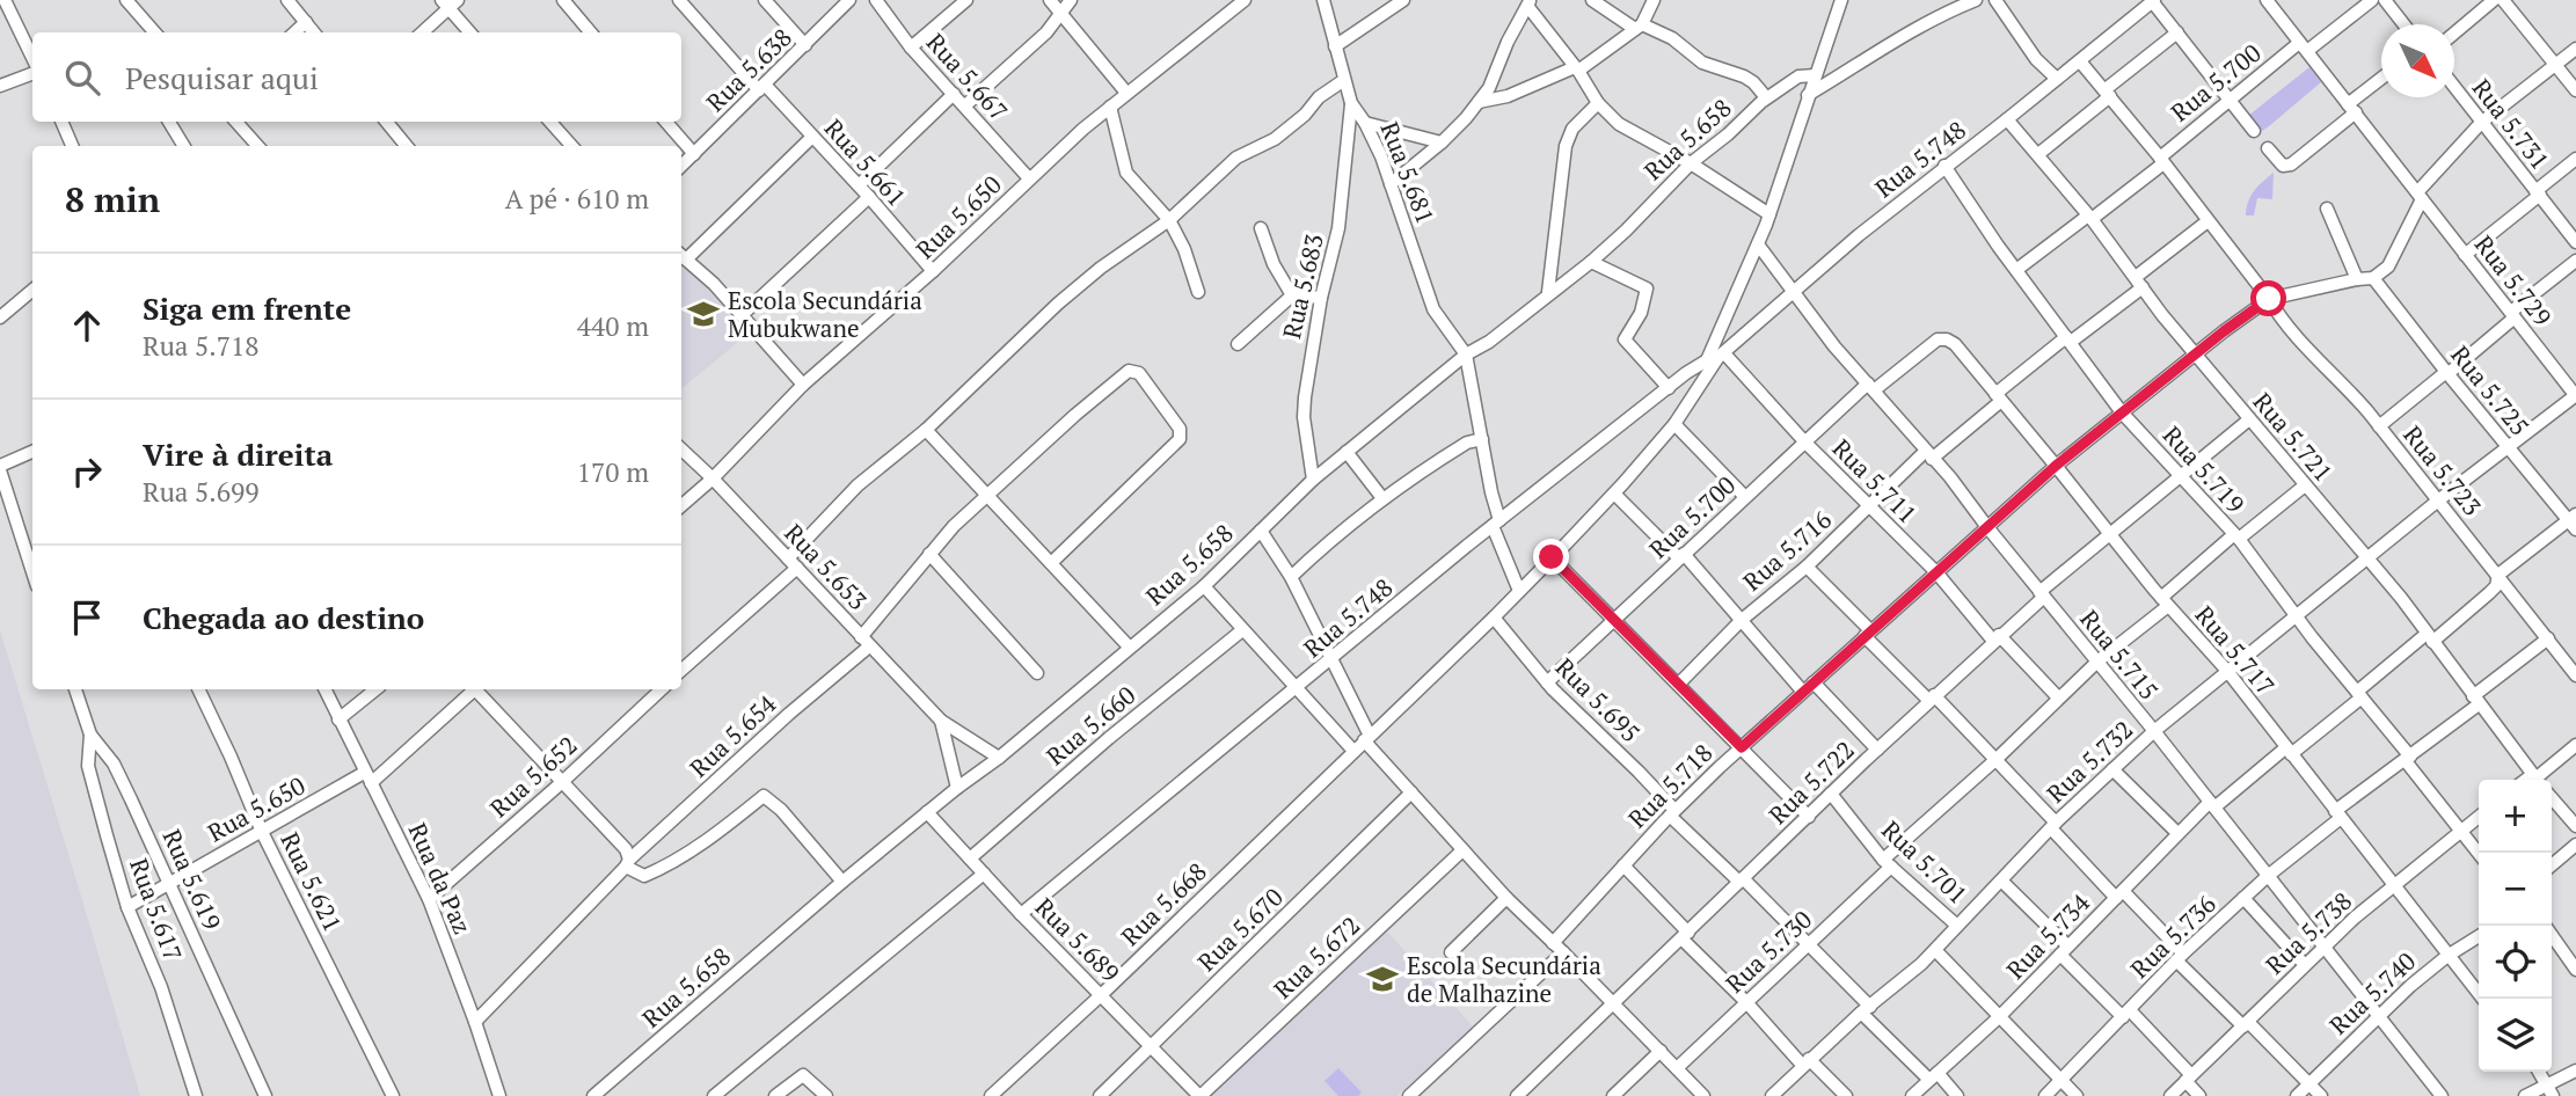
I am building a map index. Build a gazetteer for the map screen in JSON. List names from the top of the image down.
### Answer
{
  "streets": {
    "street": [
      "Rua 5.638",
      "Rua 5.667",
      "Rua 5.700",
      "Rua 5.731",
      "Rua 5.658",
      "Rua 5.748",
      "Rua 5.661",
      "Rua 5.681",
      "Rua 5.650",
      "Rua 5.729",
      "Rua 5.683",
      "Rua 5.725",
      "Rua 5.721",
      "Rua 5.719",
      "Rua 5.723",
      "Rua 5.711",
      "Rua 5.716",
      "Rua 5.653",
      "Rua 5.717",
      "Rua 5.715",
      "Rua 5.695",
      "Rua 5.660",
      "Rua 5.654",
      "Rua 5.732",
      "Rua 5.652",
      "Rua 5.722",
      "Rua 5.718",
      "Rua 5.701",
      "Rua da Paz",
      "Rua 5.619",
      "Rua 5.621",
      "Rua 5.668",
      "Rua 5.617",
      "Rua 5.670",
      "Rua 5.738",
      "Rua 5.734",
      "Rua 5.736",
      "Rua 5.689",
      "Rua 5.730",
      "Rua 5.672",
      "Rua 5.740"
    ]
  },
  "crossings": [
    ["Rua 5.638", "Rua 5.661"],
    ["Rua 5.667", "Rua 5.650"],
    ["Rua 5.700", "Rua 5.729"],
    ["Rua 5.700", "Rua 5.721"],
    ["Rua 5.700", "Rua 5.719"],
    ["Rua 5.700", "Rua 5.723"],
    ["Rua 5.700", "Rua 5.711"],
    ["Rua 5.700", "Rua 5.717"],
    ["Rua 5.700", "Rua 5.715"],
    ["Rua 5.700", "Rua 5.695"],
    ["Rua 5.658", "Rua 5.748"],
    ["Rua 5.658", "Rua 5.681"],
    ["Rua 5.658", "Rua 5.683"],
    ["Rua 5.658", "Rua 5.653"],
    ["Rua 5.658", "Rua 5.689"],
    ["Rua 5.748", "Rua 5.721"],
    ["Rua 5.748", "Rua 5.719"],
    ["Rua 5.748", "Rua 5.723"],
    ["Rua 5.748", "Rua 5.711"],
    ["Rua 5.748", "Rua 5.715"],
    ["Rua 5.748", "Rua 5.695"],
    ["Rua 5.748", "Rua 5.668"],
    ["Rua 5.748", "Rua 5.689"],
    ["Rua 5.661", "Rua 5.650"],
    ["Rua 5.681", "Rua 5.683"],
    ["Rua 5.650", "Rua 5.653"],
    ["Rua 5.650", "Rua da Paz"],
    ["Rua 5.650", "Rua 5.619"],
    ["Rua 5.650", "Rua 5.621"],
    ["Rua 5.650", "Rua 5.617"],
    ["Rua 5.729", "Rua 5.732"],
    ["Rua 5.725", "Rua 5.732"],
    ["Rua 5.725", "Rua 5.718"],
    ["Rua 5.725", "Rua 5.734"],
    ["Rua 5.721", "Rua 5.716"],
    ["Rua 5.721", "Rua 5.732"],
    ["Rua 5.721", "Rua 5.722"],
    ["Rua 5.721", "Rua 5.718"],
    ["Rua 5.721", "Rua 5.734"],
    ["Rua 5.721", "Rua 5.736"],
    ["Rua 5.719", "Rua 5.716"],
    ["Rua 5.719", "Rua 5.732"],
    ["Rua 5.719", "Rua 5.722"],
    ["Rua 5.719", "Rua 5.718"],
    ["Rua 5.719", "Rua 5.738"],
    ["Rua 5.719", "Rua 5.734"],
    ["Rua 5.719", "Rua 5.736"],
    ["Rua 5.723", "Rua 5.716"],
    ["Rua 5.723", "Rua 5.732"],
    ["Rua 5.723", "Rua 5.718"],
    ["Rua 5.723", "Rua 5.734"],
    ["Rua 5.723", "Rua 5.736"],
    ["Rua 5.711", "Rua 5.716"],
    ["Rua 5.711", "Rua 5.722"],
    ["Rua 5.711", "Rua 5.718"],
    ["Rua 5.711", "Rua 5.730"],
    ["Rua 5.716", "Rua 5.717"],
    ["Rua 5.716", "Rua 5.715"],
    ["Rua 5.653", "Rua 5.654"],
    ["Rua 5.717", "Rua 5.732"],
    ["Rua 5.717", "Rua 5.722"],
    ["Rua 5.717", "Rua 5.718"],
    ["Rua 5.717", "Rua 5.738"],
    ["Rua 5.717", "Rua 5.734"],
    ["Rua 5.717", "Rua 5.736"],
    ["Rua 5.717", "Rua 5.740"],
    ["Rua 5.715", "Rua 5.732"],
    ["Rua 5.715", "Rua 5.722"],
    ["Rua 5.715", "Rua 5.718"],
    ["Rua 5.715", "Rua 5.738"],
    ["Rua 5.715", "Rua 5.734"],
    ["Rua 5.715", "Rua 5.736"],
    ["Rua 5.715", "Rua 5.730"],
    ["Rua 5.715", "Rua 5.740"],
    ["Rua 5.695", "Rua 5.722"],
    ["Rua 5.695", "Rua 5.718"],
    ["Rua 5.660", "Rua 5.689"],
    ["Rua 5.654", "Rua da Paz"],
    ["Rua 5.732", "Rua 5.701"],
    ["Rua 5.652", "Rua da Paz"],
    ["Rua 5.722", "Rua 5.701"],
    ["Rua 5.701", "Rua 5.730"],
    ["Rua 5.619", "Rua 5.617"],
    ["Rua 5.668", "Rua 5.689"],
    ["Rua 5.670", "Rua 5.689"],
    ["Rua 5.689", "Rua 5.672"]
  ],
  "places": {
    "school or university": ["Escola Secundária Mubukwane", "Escola Secundária de Malhazine"]
  },
  "north": "bottom right",
  "page": {
    "search": "Pesquisar aqui",
    "heading": ["8 min", "A pé · 610 m"],
    "list": [
      ["Siga em frente", "Rua 5.718", "440 m"],
      ["Vire à direita", "Rua 5.699", "170 m"],
      "Chegada ao destino"
    ],
    "map_buttons": ["+", "−"]
  }
}
